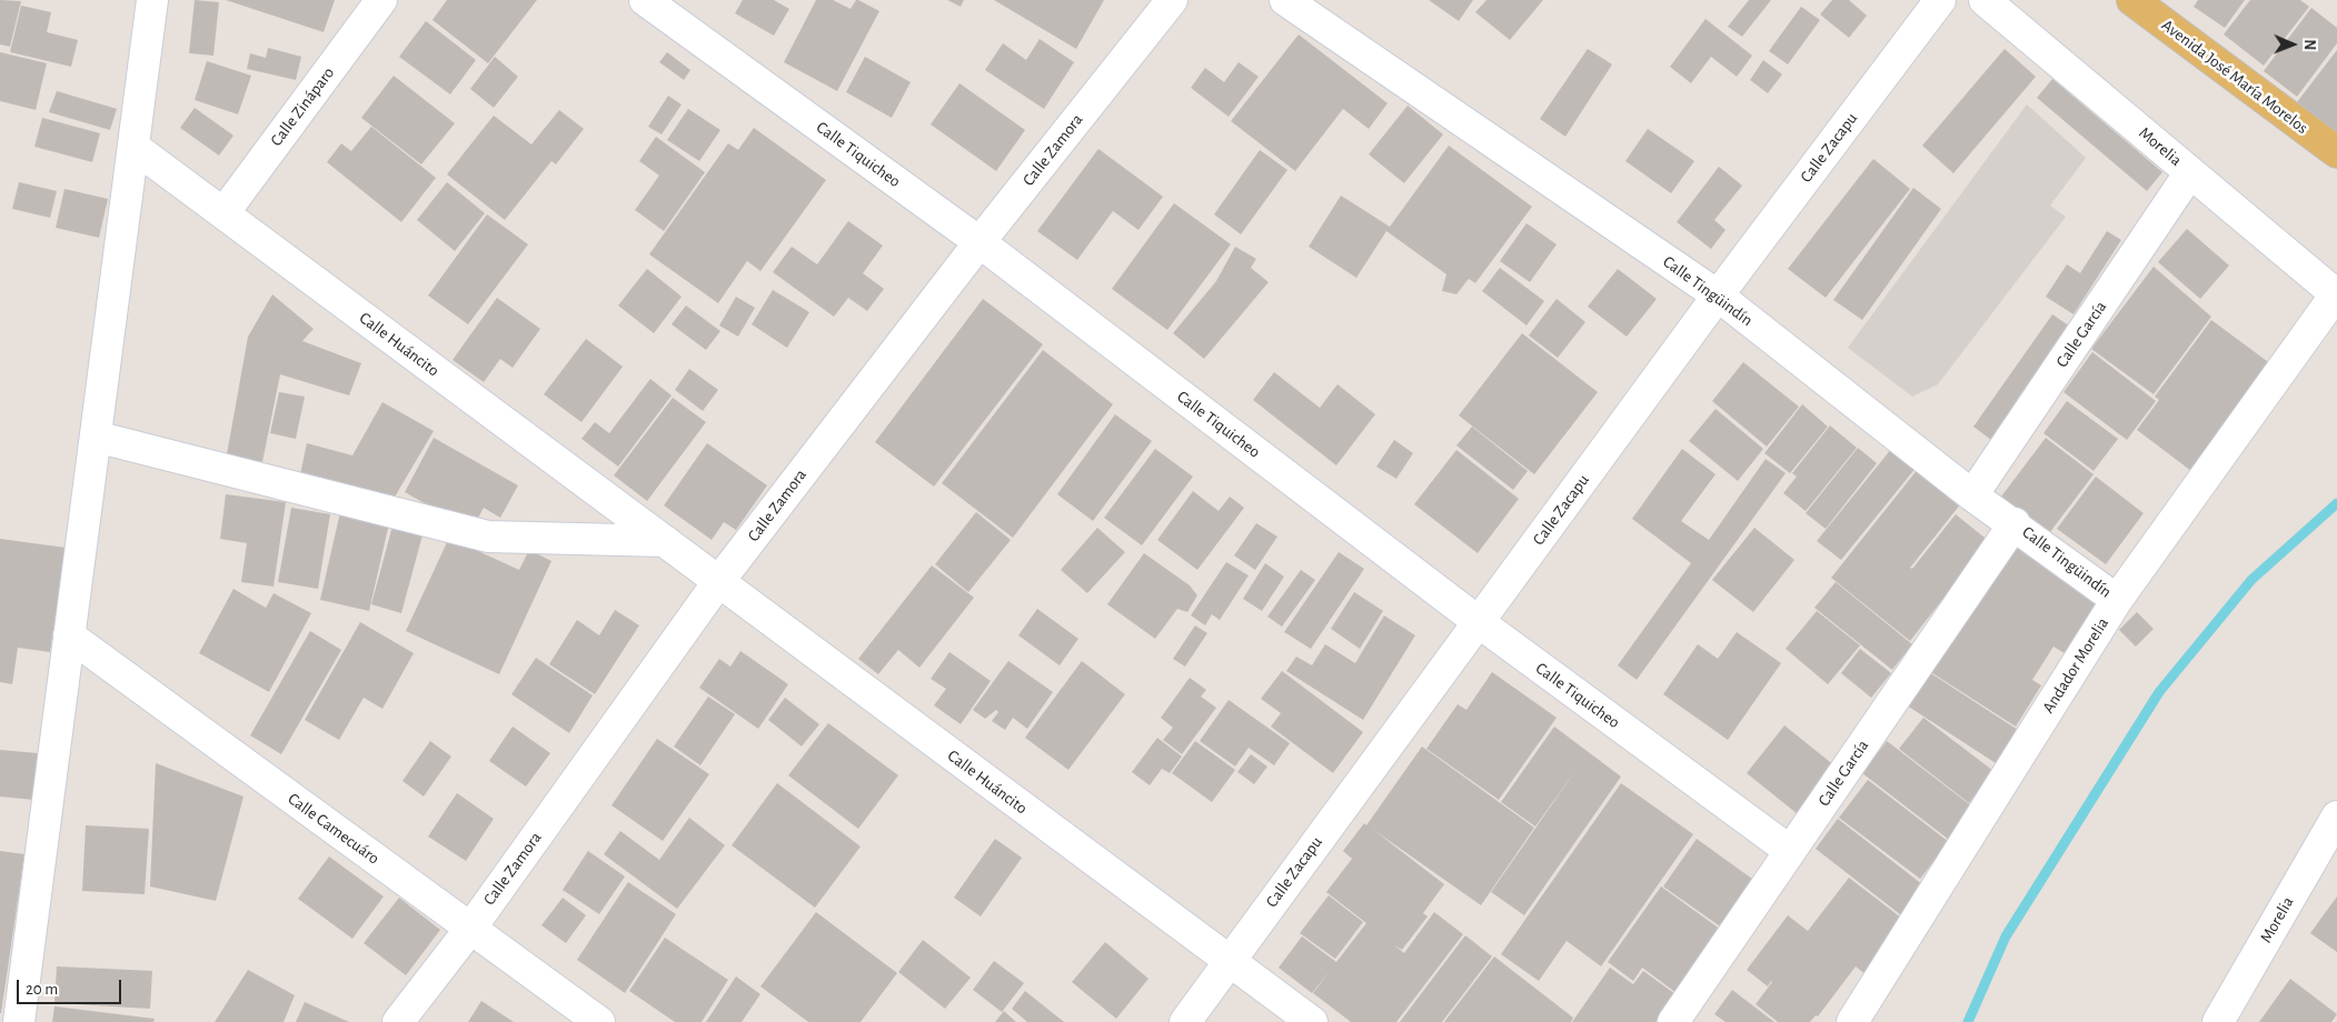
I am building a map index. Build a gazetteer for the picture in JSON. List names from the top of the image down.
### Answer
{
  "streets": {
    "main road": ["Avenida José María Morelos"],
    "street": [
      "Calle Zináparo",
      "Morelia",
      "Calle Zacapu",
      "Calle Zamora",
      "Calle Tiquicheo",
      "Calle Tingüindín",
      "Calle García",
      "Calle Huáncito",
      "Andador Morelia",
      "Calle Camecuáro"
    ]
  },
  "crossings": [
    ["Calle Zináparo", "Calle Huáncito"],
    ["Morelia", "Calle García"],
    ["Morelia", "Andador Morelia"],
    ["Calle Zacapu", "Calle Tiquicheo"],
    ["Calle Zacapu", "Calle Tingüindín"],
    ["Calle Zacapu", "Calle Huáncito"],
    ["Calle Zamora", "Calle Tiquicheo"],
    ["Calle Zamora", "Calle Huáncito"],
    ["Calle Zamora", "Calle Camecuáro"],
    ["Calle Tiquicheo", "Calle García"],
    ["Calle Tingüindín", "Calle García"],
    ["Calle Tingüindín", "Andador Morelia"]
  ],
  "scale_bar": "20 m",
  "north": "right"
}
